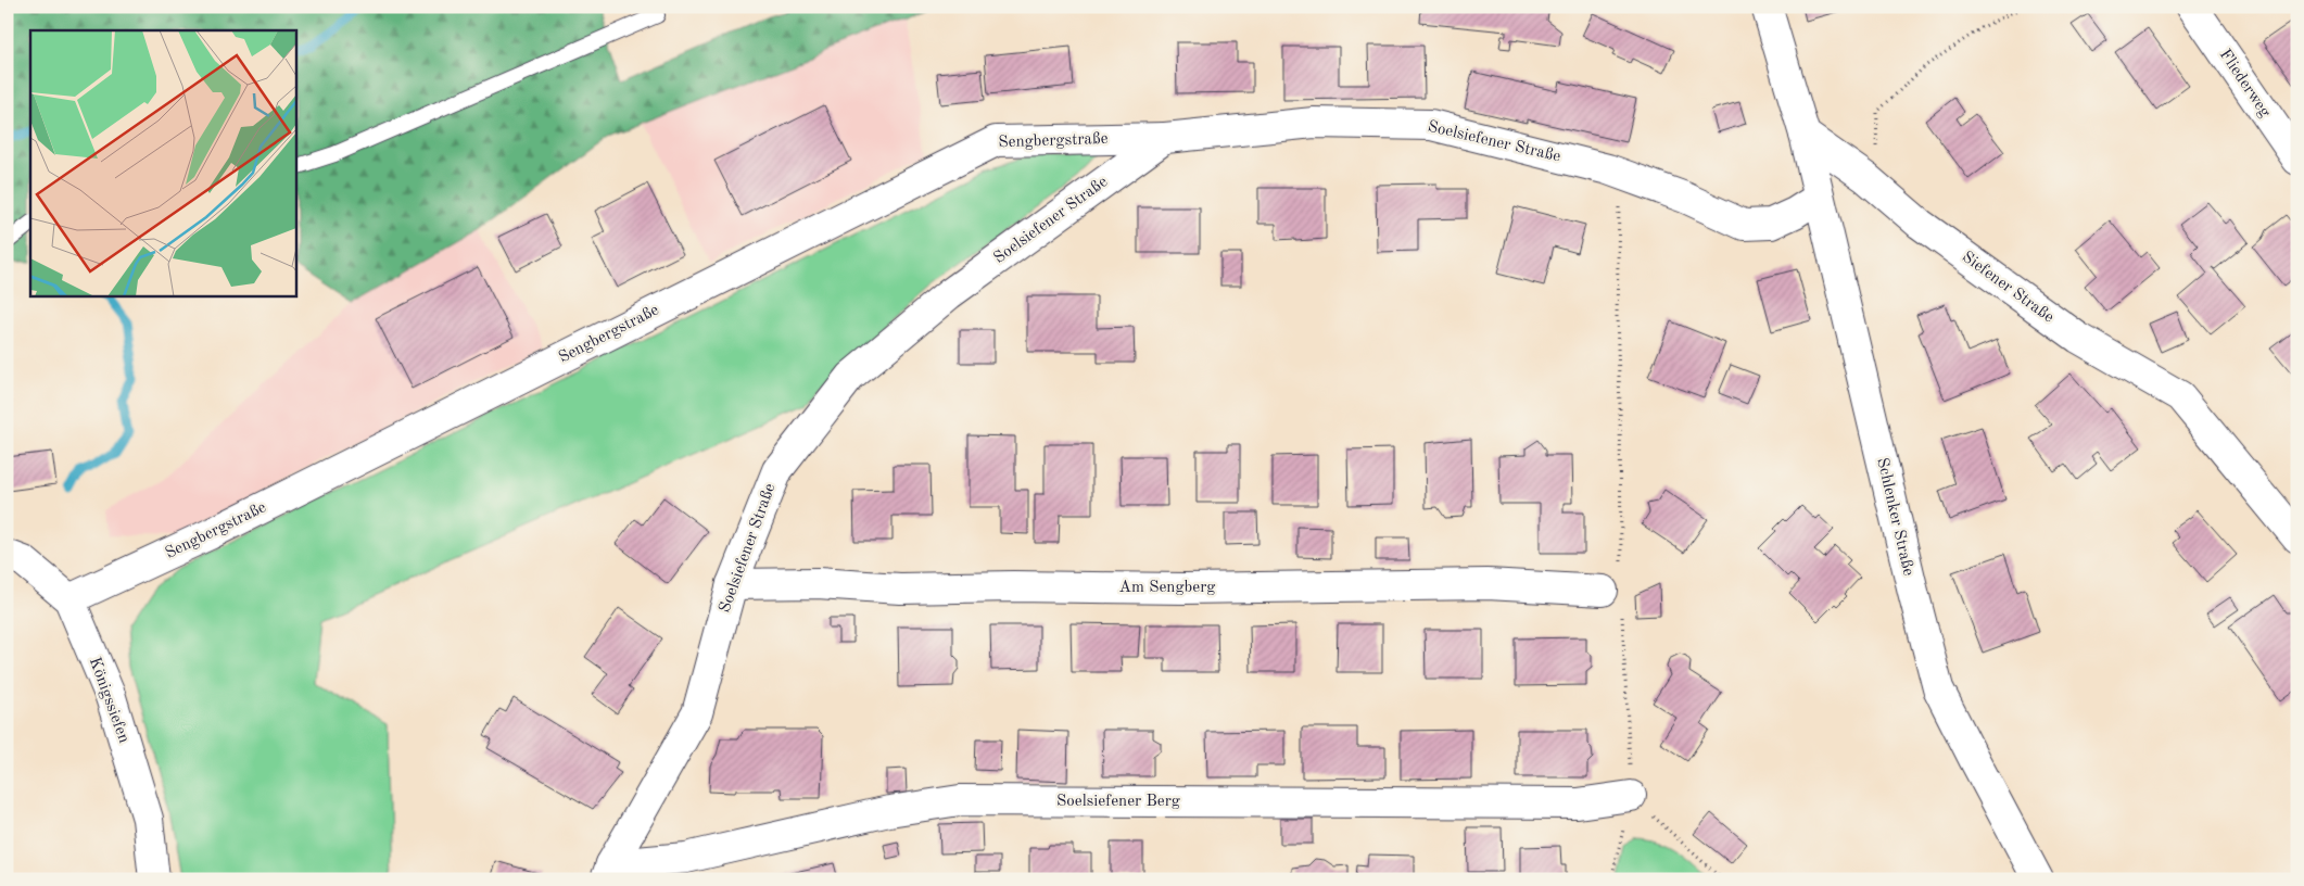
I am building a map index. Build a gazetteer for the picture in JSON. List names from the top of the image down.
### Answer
{
  "streets": {
    "street": [
      "Fliederweg",
      "Sengbergstraße",
      "Soelsiefener Straße",
      "Siefener Straße",
      "Schlenker Straße",
      "Am Sengberg",
      "Königssiefen",
      "Soelsiefener Berg"
    ]
  },
  "crossings": [
    ["Sengbergstraße", "Soelsiefener Straße"],
    ["Sengbergstraße", "Königssiefen"],
    ["Soelsiefener Straße", "Schlenker Straße"],
    ["Soelsiefener Straße", "Am Sengberg"],
    ["Soelsiefener Straße", "Soelsiefener Berg"],
    ["Siefener Straße", "Schlenker Straße"]
  ]
}
